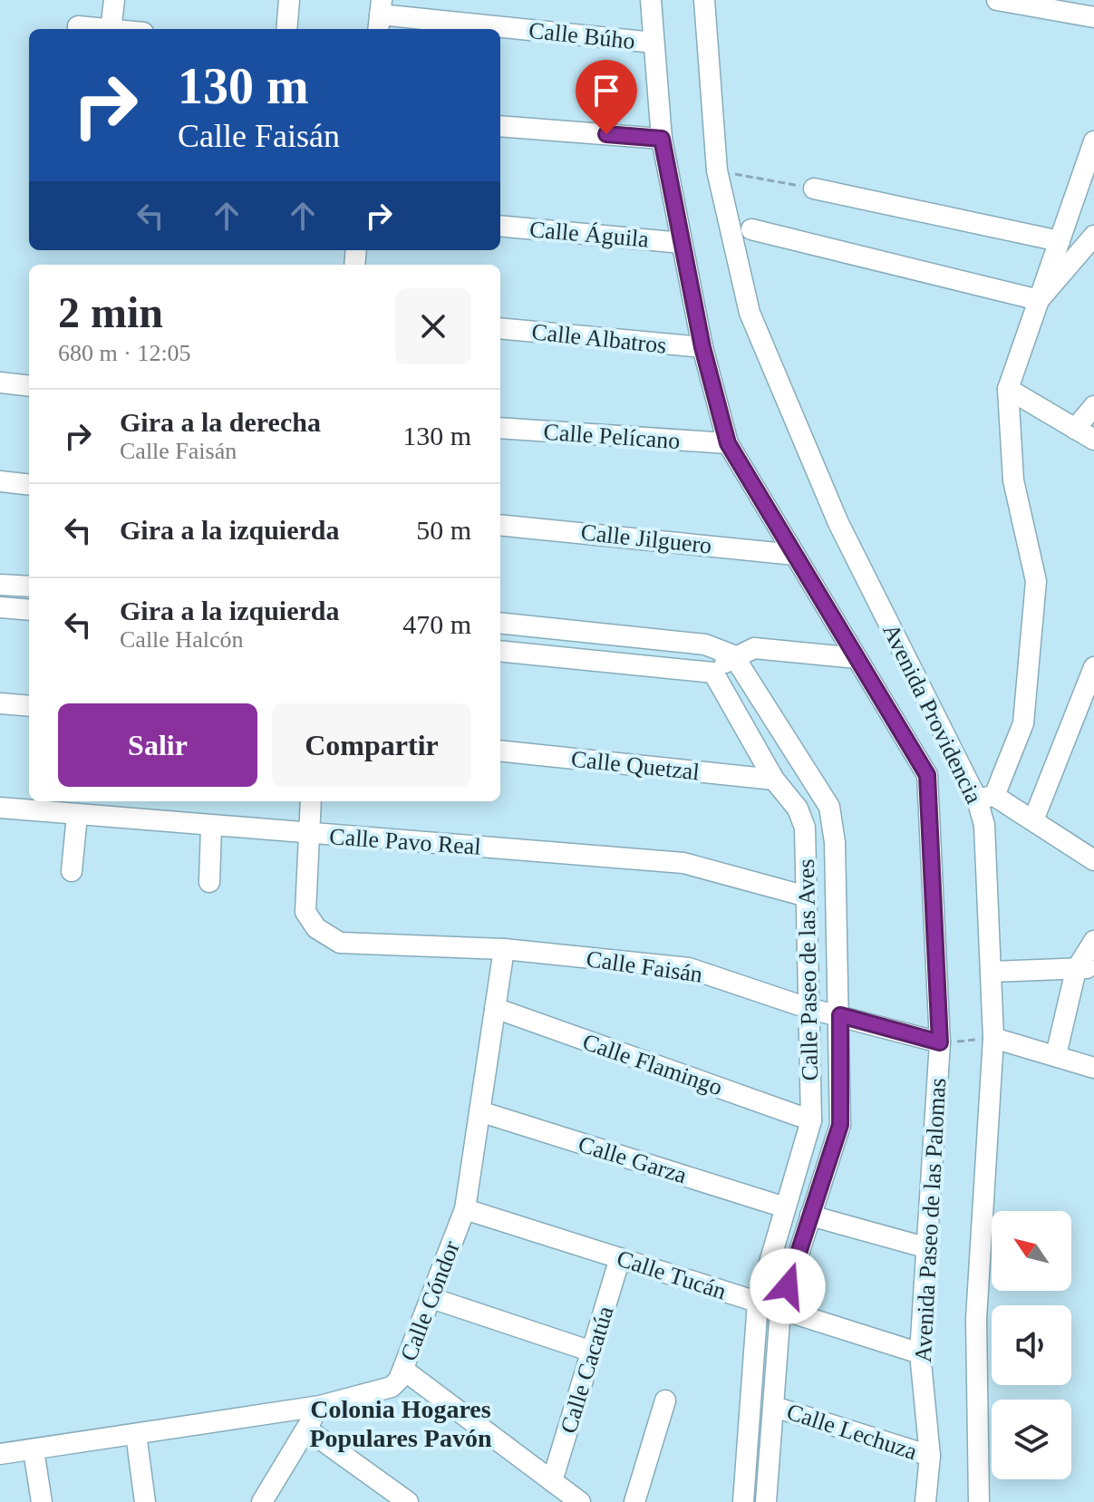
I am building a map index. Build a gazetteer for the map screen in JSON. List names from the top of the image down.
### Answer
{
  "streets": {
    "street": [
      "Calle Búho",
      "Calle Águila",
      "Calle Albatros",
      "Calle Pelícano",
      "Calle Jilguero",
      "Avenida Providencia",
      "Calle Quetzal",
      "Calle Pavo Real",
      "Calle Faisán",
      "Calle Paseo de las Aves",
      "Calle Flamingo",
      "Calle Garza",
      "Avenida Paseo de las Palomas",
      "Calle Tucán",
      "Calle Cóndor",
      "Calle Cacatúa",
      "Calle Lechuza"
    ]
  },
  "crossings": [
    ["Calle Búho", "Avenida Paseo de las Palomas"],
    ["Calle Águila", "Avenida Paseo de las Palomas"],
    ["Calle Albatros", "Avenida Paseo de las Palomas"],
    ["Calle Pelícano", "Avenida Paseo de las Palomas"],
    ["Calle Jilguero", "Avenida Paseo de las Palomas"],
    ["Calle Quetzal", "Calle Paseo de las Aves"],
    ["Calle Pavo Real", "Calle Faisán"],
    ["Calle Pavo Real", "Calle Paseo de las Aves"],
    ["Calle Faisán", "Calle Paseo de las Aves"],
    ["Calle Faisán", "Avenida Paseo de las Palomas"],
    ["Calle Faisán", "Calle Cóndor"],
    ["Calle Paseo de las Aves", "Calle Flamingo"],
    ["Calle Paseo de las Aves", "Calle Garza"],
    ["Calle Paseo de las Aves", "Calle Tucán"],
    ["Calle Paseo de las Aves", "Calle Lechuza"],
    ["Calle Flamingo", "Calle Cóndor"],
    ["Calle Garza", "Calle Cóndor"],
    ["Avenida Paseo de las Palomas", "Calle Tucán"],
    ["Avenida Paseo de las Palomas", "Calle Lechuza"],
    ["Calle Tucán", "Calle Cóndor"],
    ["Calle Tucán", "Calle Cacatúa"]
  ],
  "districts": ["Colonia Hogares Populares Pavón"],
  "north": "top left",
  "page": {
    "turn": ["130 m", "Calle Faisán"],
    "heading": ["2 min", "680 m · 12:05"],
    "list": [
      {
        "name": "Gira a la derecha",
        "note": "Calle Faisán",
        "value": "130 m"
      },
      {
        "name": "Gira a la izquierda",
        "value": "50 m"
      },
      {
        "name": "Gira a la izquierda",
        "note": "Calle Halcón",
        "value": "470 m"
      }
    ],
    "buttons": ["Salir", "Compartir"]
  }
}
